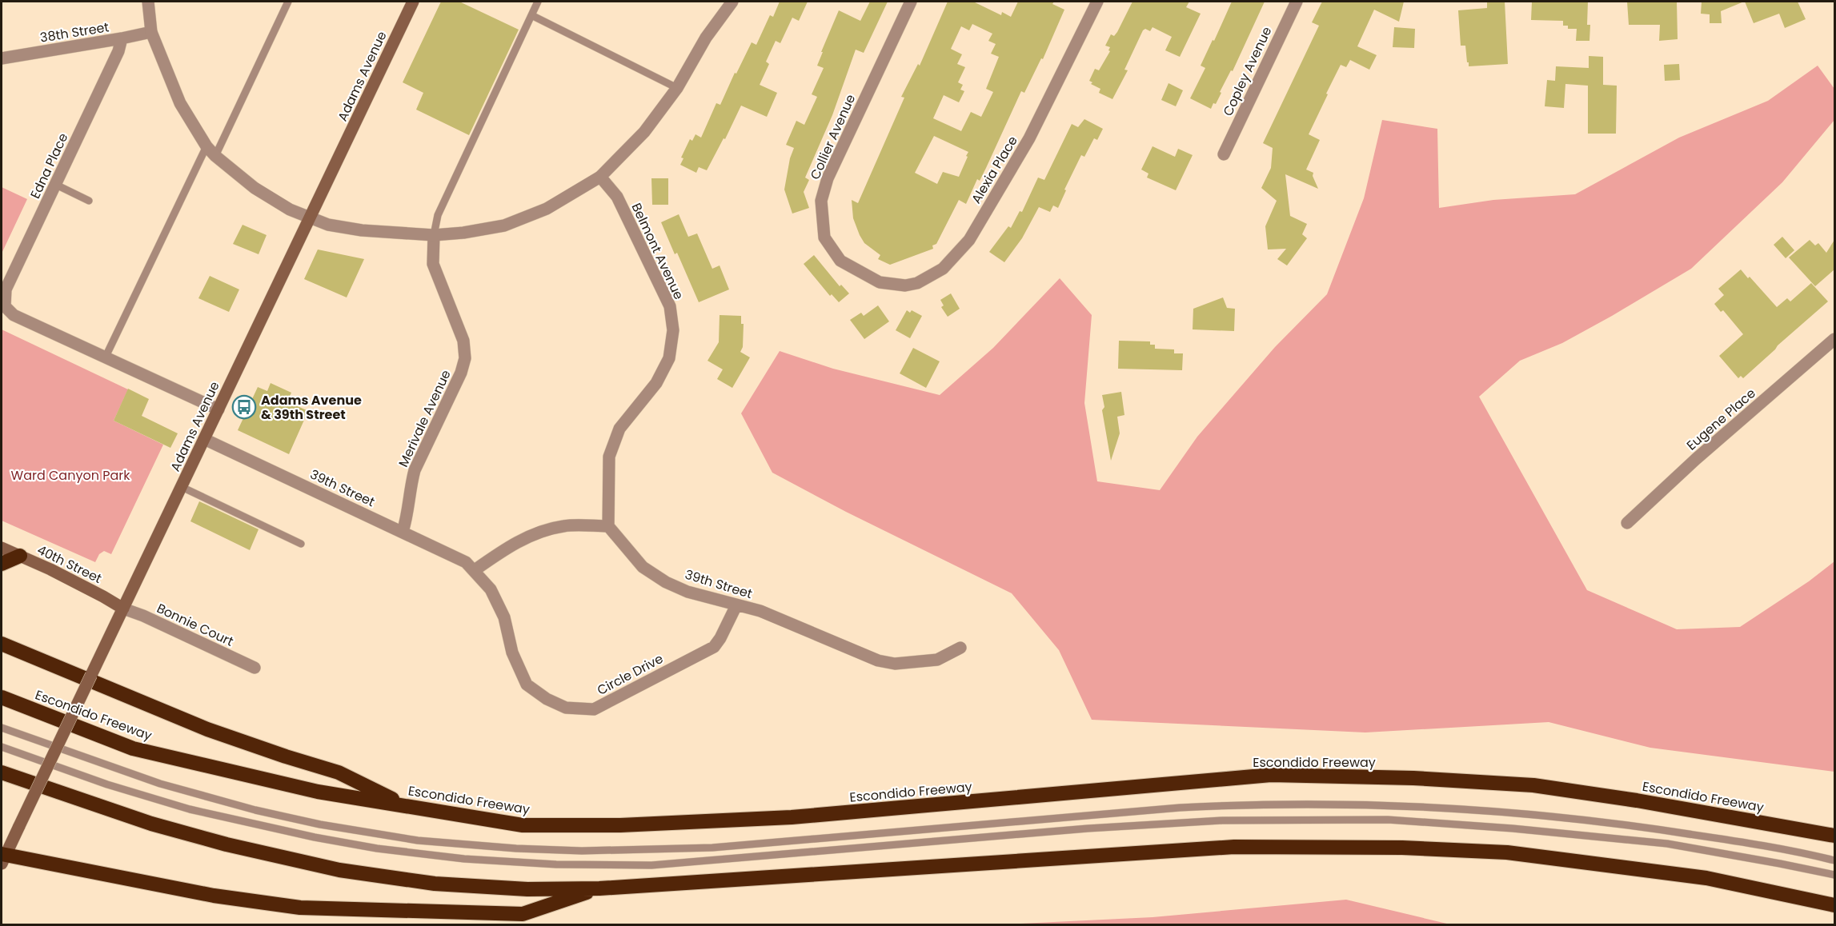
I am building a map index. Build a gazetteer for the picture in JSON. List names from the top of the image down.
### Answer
{
  "streets": {
    "highway": ["Escondido Freeway"],
    "main road": ["Adams Avenue", "40th Street"],
    "street": [
      "38th Street",
      "Copley Avenue",
      "Collier Avenue",
      "Edna Place",
      "Alexia Place",
      "Belmont Avenue",
      "Merivale Avenue",
      "Eugene Place",
      "39th Street",
      "Bonnie Court",
      "Circle Drive"
    ]
  },
  "crossings": [
    ["38th Street", "Edna Place"],
    ["Adams Avenue", "39th Street"],
    ["Adams Avenue", "40th Street"],
    ["Adams Avenue", "Bonnie Court"],
    ["Collier Avenue", "Alexia Place"],
    ["Belmont Avenue", "39th Street"],
    ["Merivale Avenue", "39th Street"],
    ["39th Street", "Circle Drive"],
    ["40th Street", "Bonnie Court"]
  ],
  "parks": ["Ward Canyon Park"],
  "places": {
    "bus stop": ["Adams Avenue & 39th Street"]
  }
}
